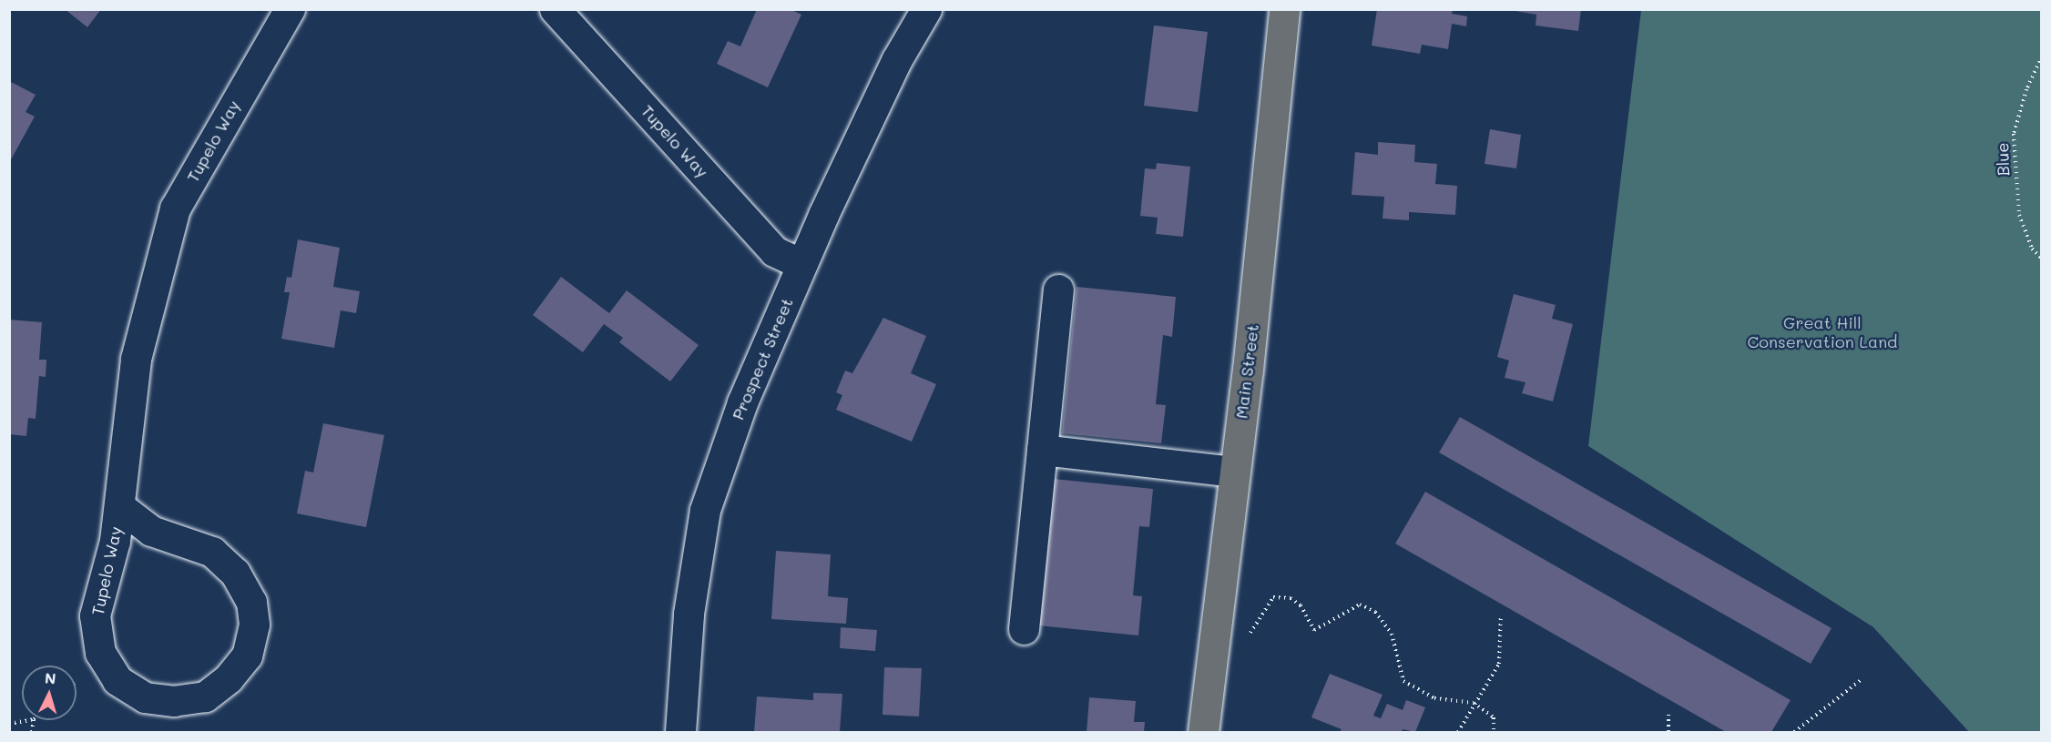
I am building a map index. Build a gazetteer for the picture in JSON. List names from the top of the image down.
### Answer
{
  "streets": {
    "main road": ["Main Street"],
    "street": ["Tupelo Way", "Prospect Street"],
    "path": ["Blue"]
  },
  "crossings": [
    ["Tupelo Way", "Prospect Street"]
  ],
  "parks": ["Great Hill Conservation Land"],
  "north": "top"
}
